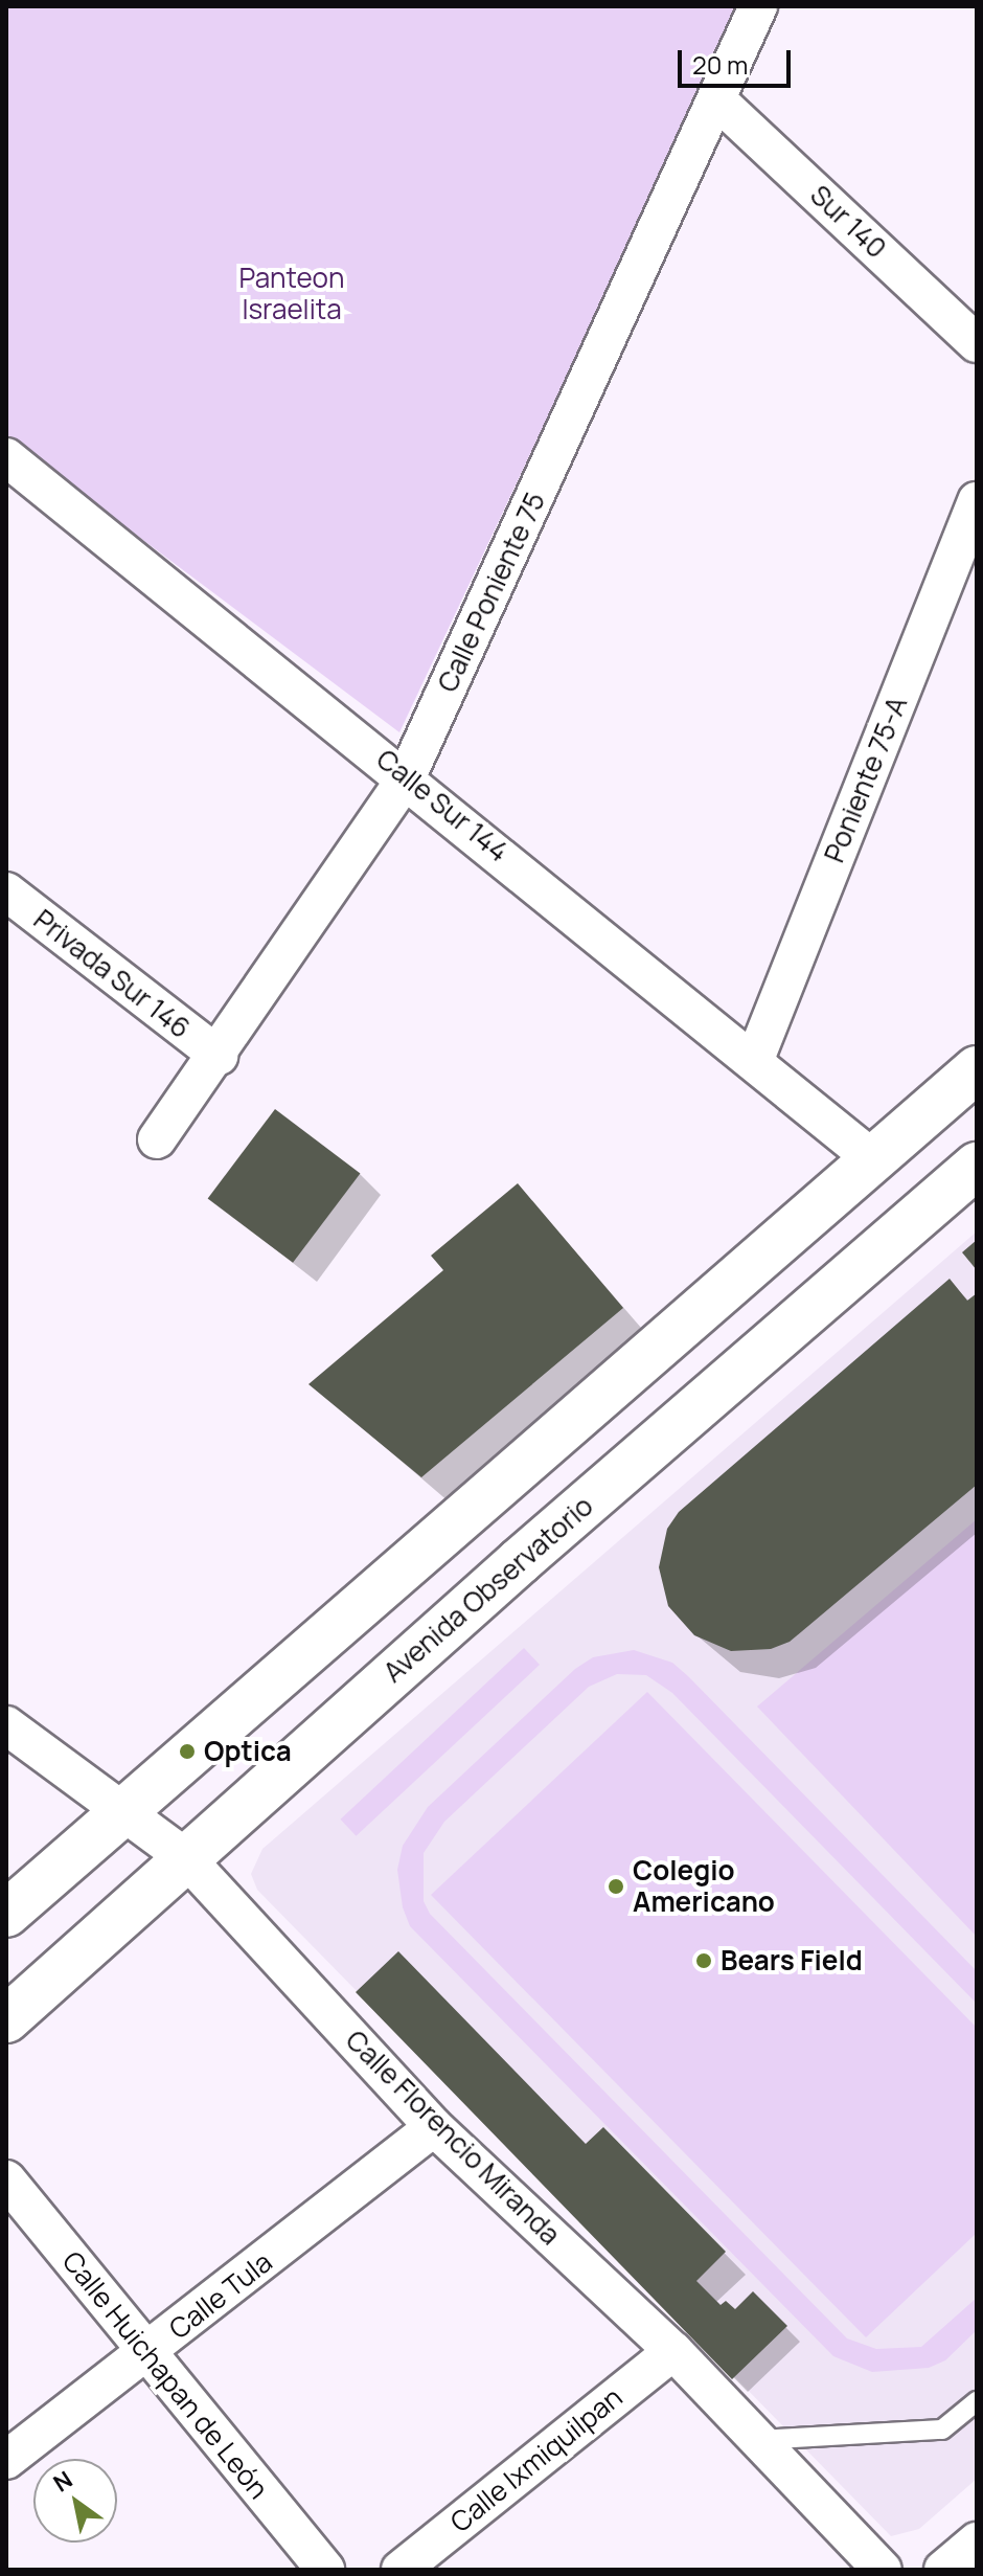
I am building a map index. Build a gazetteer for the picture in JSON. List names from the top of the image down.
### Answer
{
  "streets": {
    "main road": ["Avenida Observatorio"],
    "street": [
      "Sur 140",
      "Calle Poniente 75",
      "Poniente 75-A",
      "Calle Sur 144",
      "Privada Sur 146",
      "Calle Florencio Miranda",
      "Calle Tula",
      "Calle Huichapan de León",
      "Calle Ixmiquilpan"
    ]
  },
  "crossings": [
    ["Sur 140", "Calle Poniente 75"],
    ["Calle Poniente 75", "Calle Sur 144"],
    ["Calle Poniente 75", "Privada Sur 146"],
    ["Poniente 75-A", "Calle Sur 144"],
    ["Avenida Observatorio", "Calle Florencio Miranda"],
    ["Calle Florencio Miranda", "Calle Tula"],
    ["Calle Florencio Miranda", "Calle Ixmiquilpan"],
    ["Calle Tula", "Calle Huichapan de León"]
  ],
  "parks": ["Panteon Israelita"],
  "places": ["Optica", "Colegio Americano", "Bears Field"],
  "scale_bar": "20 m",
  "north": "top left"
}
